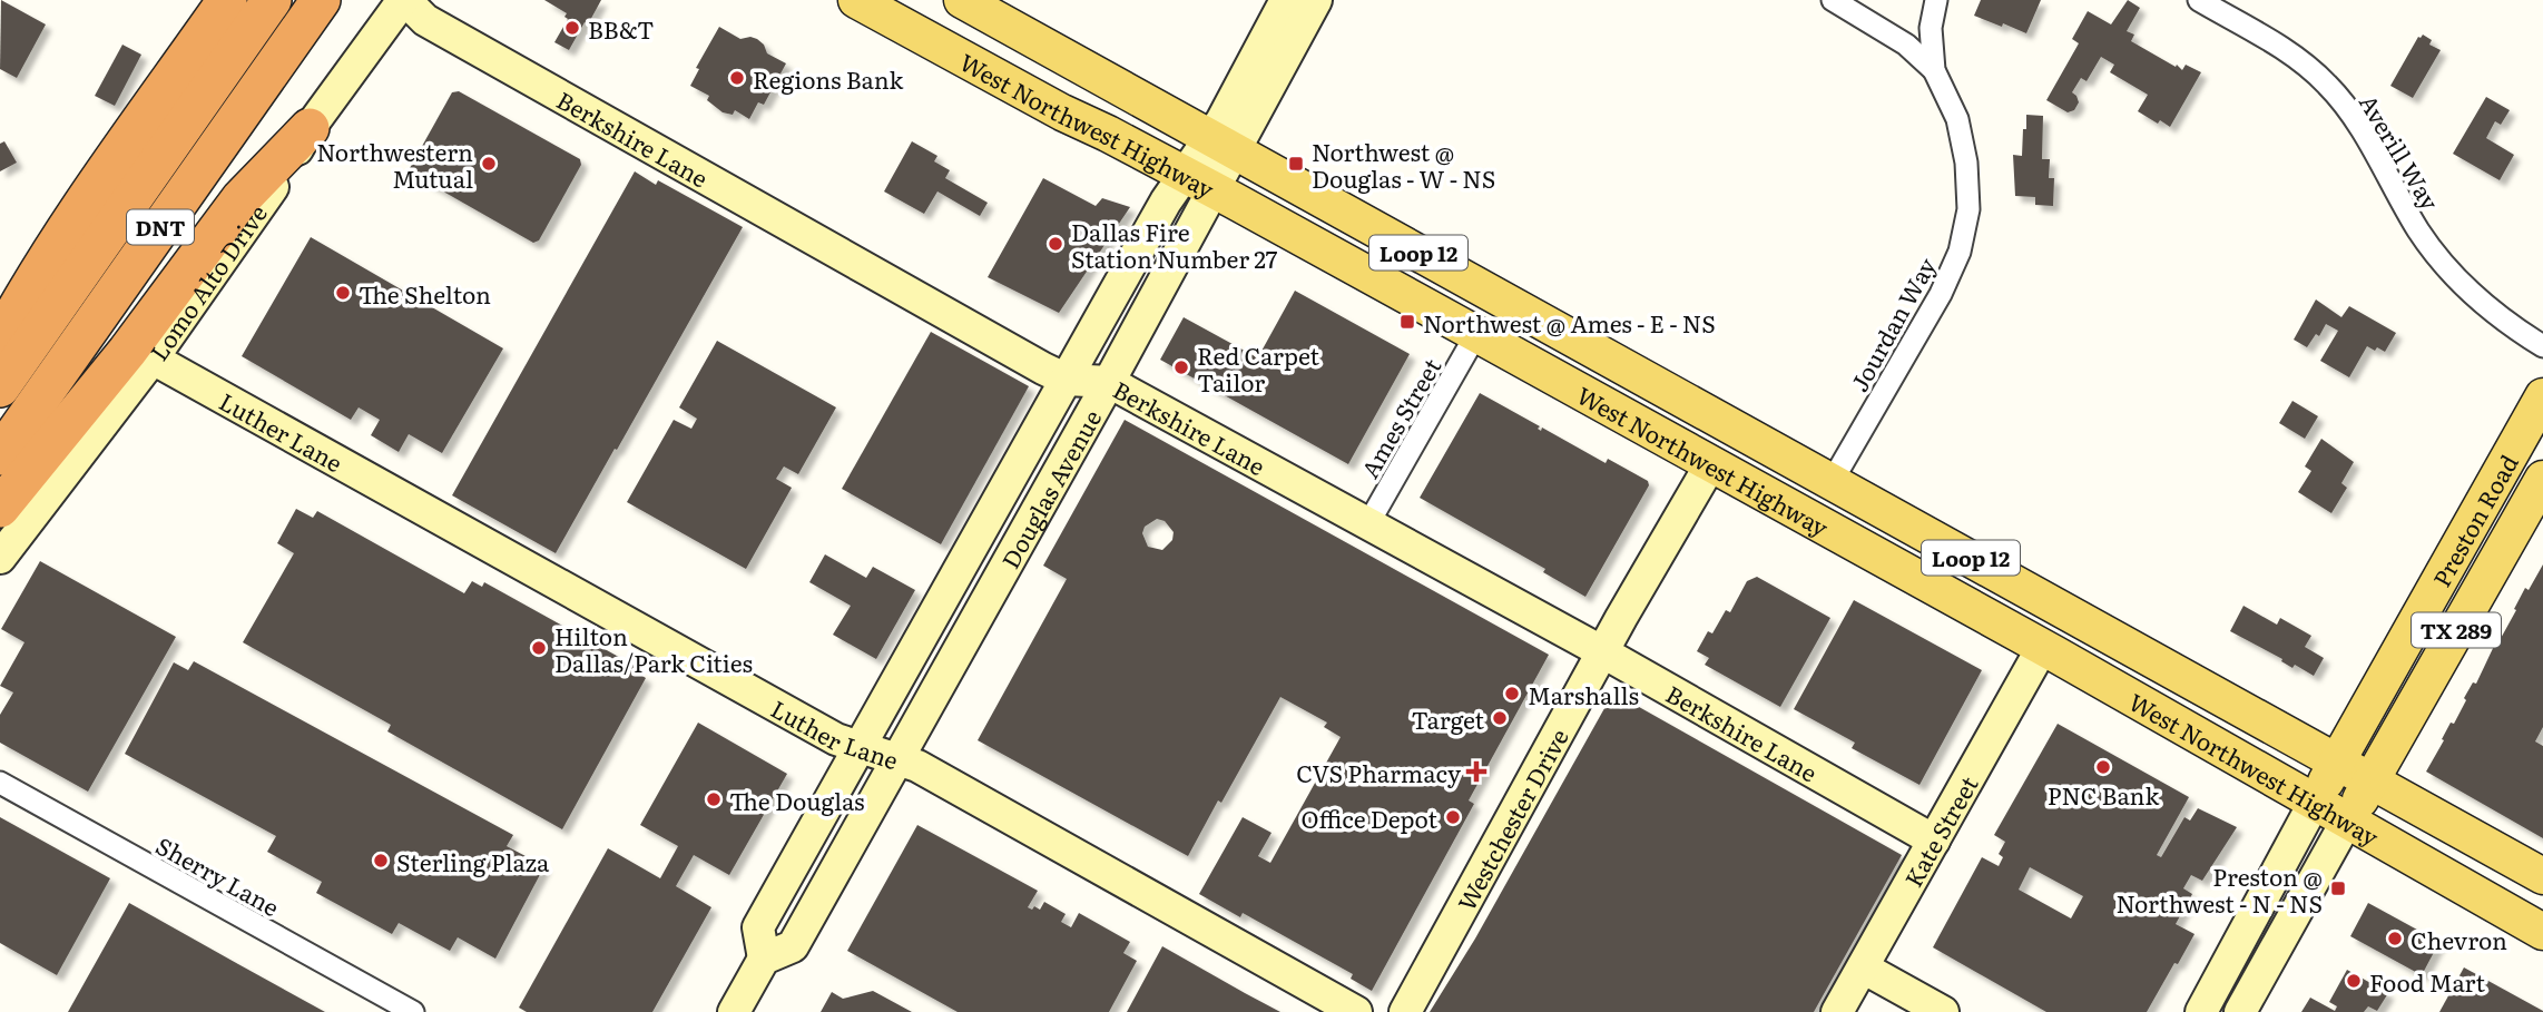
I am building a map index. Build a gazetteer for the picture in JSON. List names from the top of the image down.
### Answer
{
  "streets": {
    "highway": ["DNT"],
    "main road": [
      "West Northwest Highway",
      "Loop 12",
      "Preston Road",
      "TX 289"
    ],
    "street": [
      "Berkshire Lane",
      "Averill Way",
      "Lomo Alto Drive",
      "Jourdan Way",
      "Ames Street",
      "Luther Lane",
      "Douglas Avenue",
      "Westchester Drive",
      "Kate Street",
      "Sherry Lane"
    ]
  },
  "crossings": [
    ["West Northwest Highway", "Jourdan Way"],
    ["West Northwest Highway", "Ames Street"],
    ["West Northwest Highway", "Douglas Avenue"],
    ["West Northwest Highway", "Preston Road"],
    ["West Northwest Highway", "Westchester Drive"],
    ["West Northwest Highway", "Kate Street"],
    ["Berkshire Lane", "Lomo Alto Drive"],
    ["Berkshire Lane", "Ames Street"],
    ["Berkshire Lane", "Douglas Avenue"],
    ["Berkshire Lane", "Westchester Drive"],
    ["Berkshire Lane", "Kate Street"],
    ["Lomo Alto Drive", "Luther Lane"],
    ["Luther Lane", "Douglas Avenue"]
  ],
  "places": {
    "other": [
      "BB&T",
      "Regions Bank",
      "Northwestern Mutual",
      "Dallas Fire Station Number 27",
      "The Shelton",
      "Red Carpet Tailor",
      "Hilton Dallas/Park Cities",
      "Marshalls",
      "Target",
      "PNC Bank",
      "The Douglas",
      "Office Depot",
      "Sterling Plaza",
      "Chevron",
      "Food Mart"
    ],
    "transit": ["Northwest @ Douglas - W - NS", "Northwest @ Ames - E - NS", "Preston @ Northwest - N - NS"],
    "health": ["CVS Pharmacy"]
  }
}
